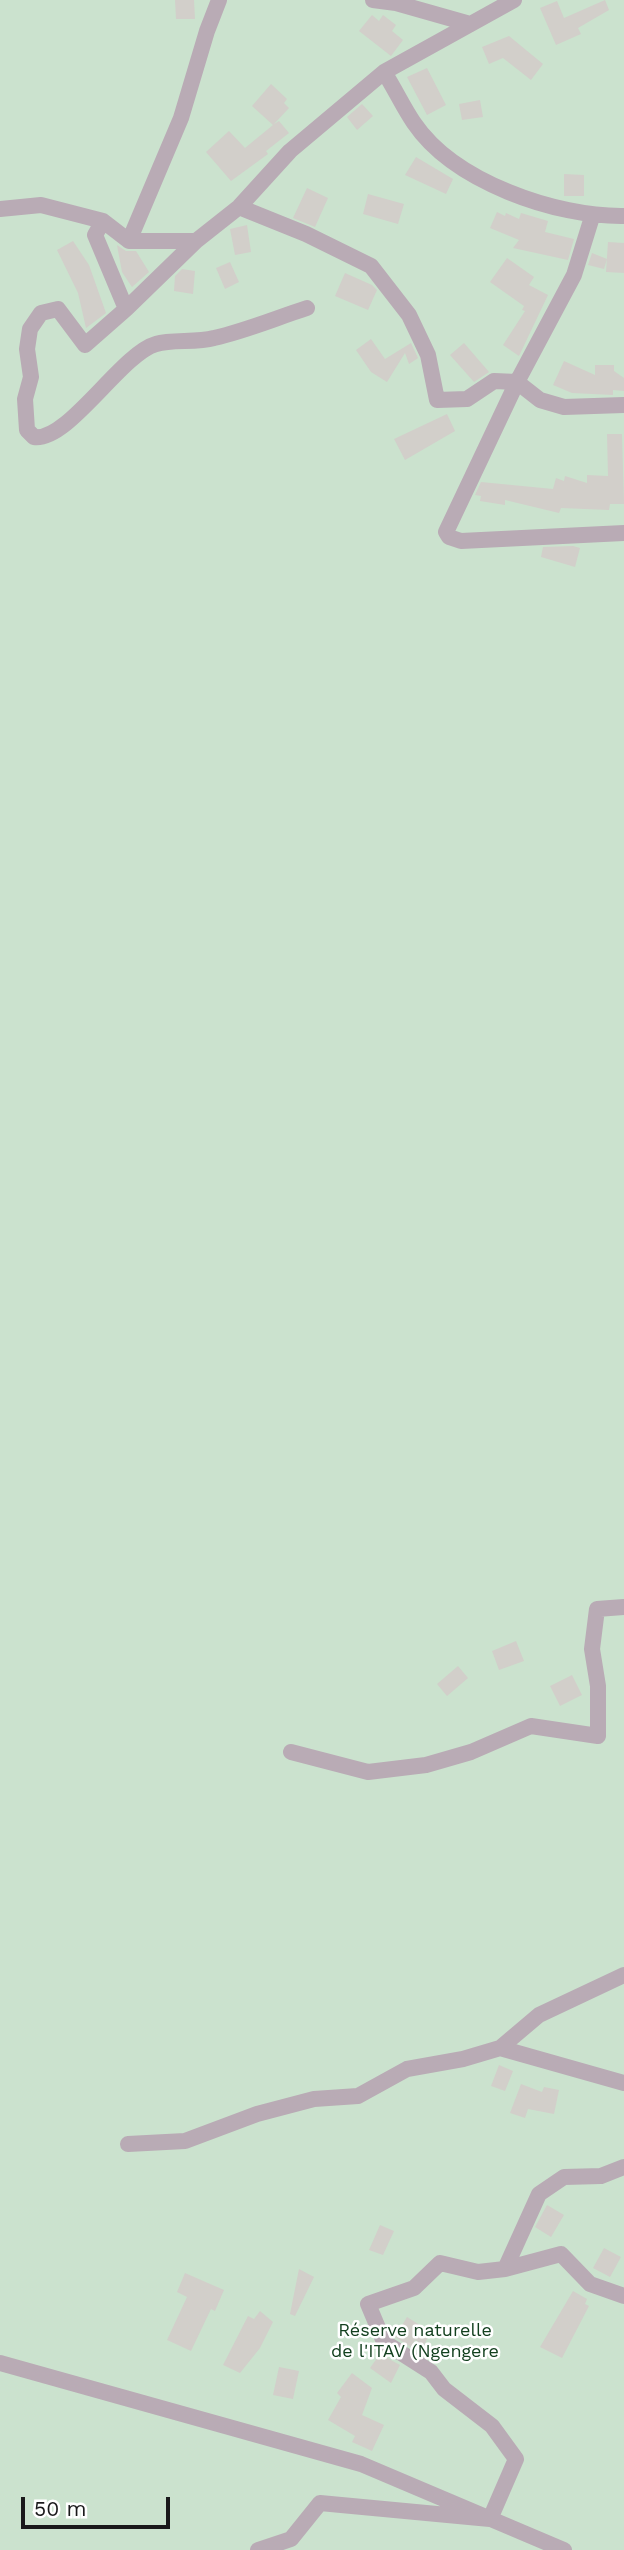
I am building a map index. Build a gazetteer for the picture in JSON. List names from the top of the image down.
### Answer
{
  "parks": ["Réserve naturelle de l'ITAV (Ngengere"],
  "scale_bar": "50 m"
}
